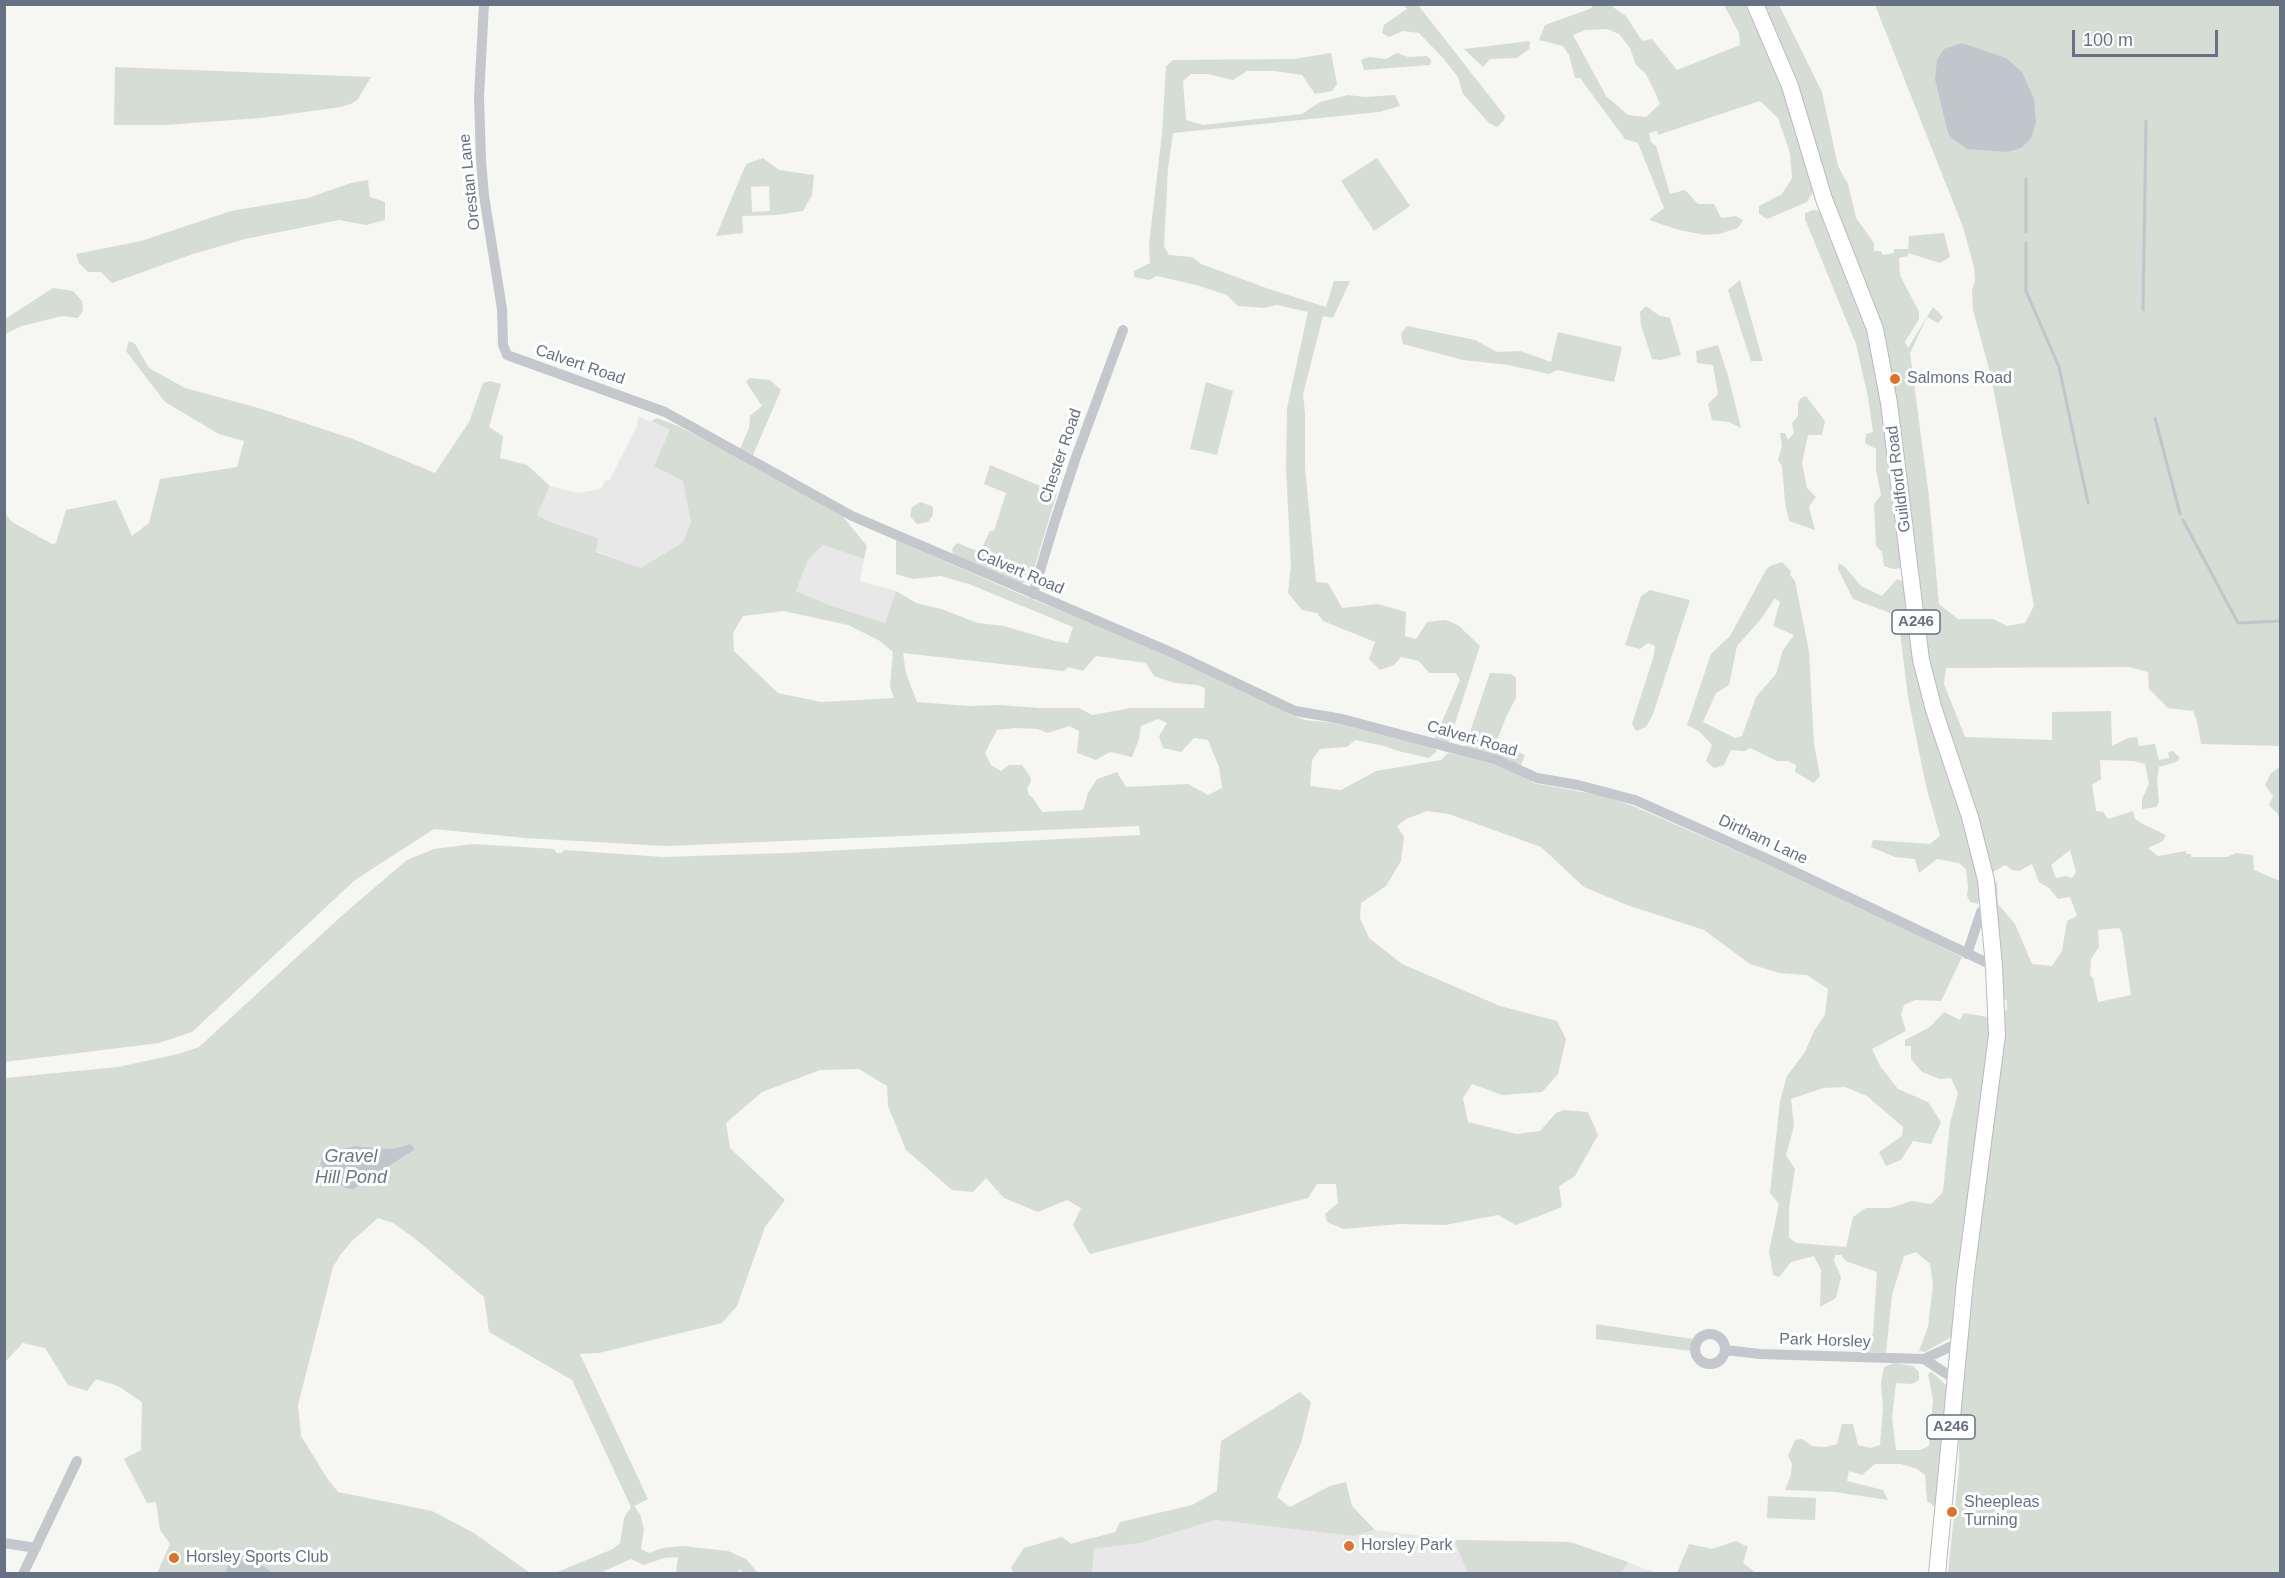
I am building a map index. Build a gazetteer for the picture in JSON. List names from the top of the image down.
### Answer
{
  "streets": {
    "main road": ["Guildford Road", "A246"],
    "street": [
      "Orestan Lane",
      "Calvert Road",
      "Chester Road",
      "Dirtham Lane",
      "Park Horsley"
    ]
  },
  "crossings": [
    ["Orestan Lane", "Calvert Road"],
    ["Calvert Road", "Chester Road"],
    ["Calvert Road", "Dirtham Lane"],
    ["Guildford Road", "A246"],
    ["Guildford Road", "Dirtham Lane"],
    ["A246", "Dirtham Lane"],
    ["A246", "Park Horsley"]
  ],
  "water": ["Gravel Hill Pond"],
  "places": [
    "Salmons Road",
    "Sheepleas Turning",
    "Horsley Park",
    "Horsley Sports Club"
  ],
  "scale_bar": "100 m"
}
